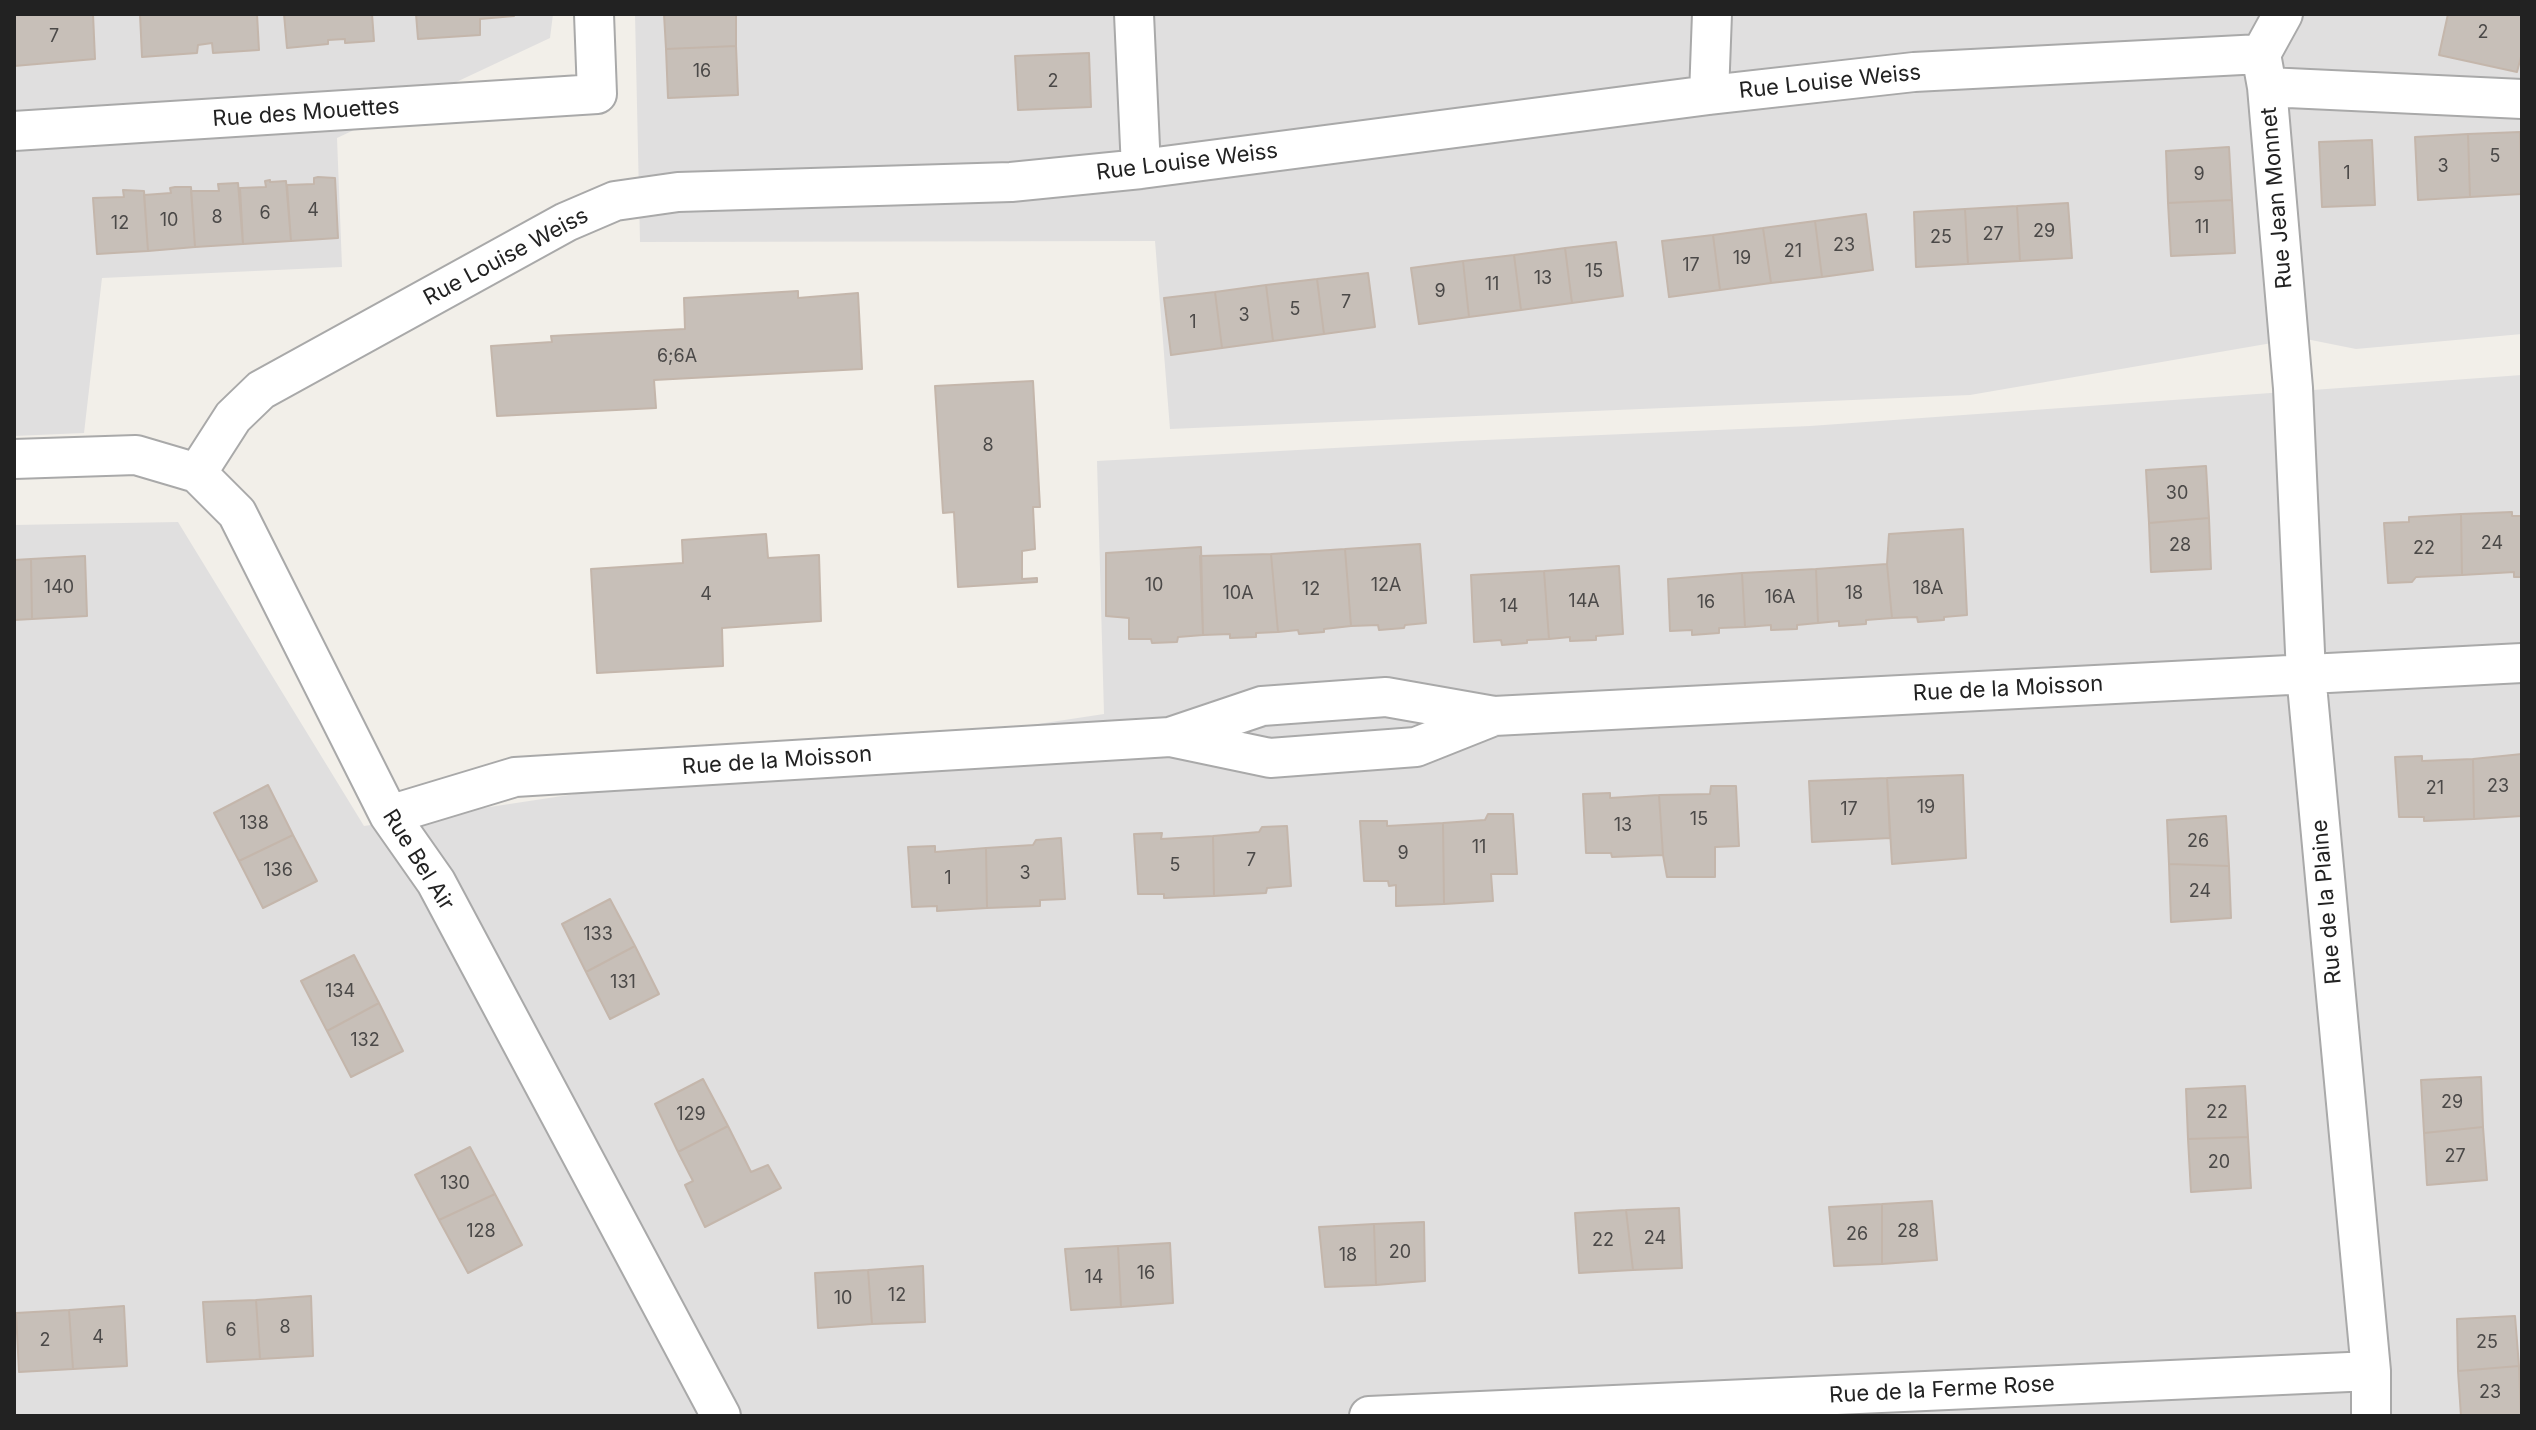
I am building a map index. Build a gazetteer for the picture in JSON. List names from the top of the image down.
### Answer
{
  "streets": {
    "street": [
      "Rue Louise Weiss",
      "Rue des Mouettes",
      "Rue Jean Monnet",
      "Rue de la Moisson",
      "Rue Bel Air",
      "Rue de la Plaine",
      "Rue de la Ferme Rose"
    ]
  },
  "crossings": [
    ["Rue Louise Weiss", "Rue Jean Monnet"],
    ["Rue Louise Weiss", "Rue Bel Air"],
    ["Rue Jean Monnet", "Rue de la Plaine"],
    ["Rue de la Moisson", "Rue Bel Air"],
    ["Rue de la Moisson", "Rue de la Plaine"],
    ["Rue de la Plaine", "Rue de la Ferme Rose"]
  ],
  "house_numbers": [
    "2",
    "7",
    "16",
    "2",
    "5",
    "3",
    "1",
    "9",
    "4",
    "6",
    "8",
    "10",
    "12",
    "11",
    "29",
    "27",
    "25",
    "23",
    "21",
    "19",
    "17",
    "15",
    "13",
    "11",
    "9",
    "7",
    "5",
    "3",
    "1",
    "6;6A",
    "8",
    "30",
    "24",
    "28",
    "22",
    "10",
    "12A",
    "140",
    "18A",
    "12",
    "10A",
    "18",
    "4",
    "16A",
    "14A",
    "16",
    "14",
    "23",
    "21",
    "19",
    "17",
    "15",
    "138",
    "13",
    "26",
    "11",
    "9",
    "7",
    "5",
    "136",
    "3",
    "1",
    "24",
    "133",
    "131",
    "134",
    "132",
    "29",
    "22",
    "129",
    "27",
    "20",
    "130",
    "128",
    "28",
    "26",
    "24",
    "22",
    "20",
    "18",
    "16",
    "14",
    "12",
    "10",
    "8",
    "6",
    "4",
    "2",
    "25",
    "23"
  ]
}
